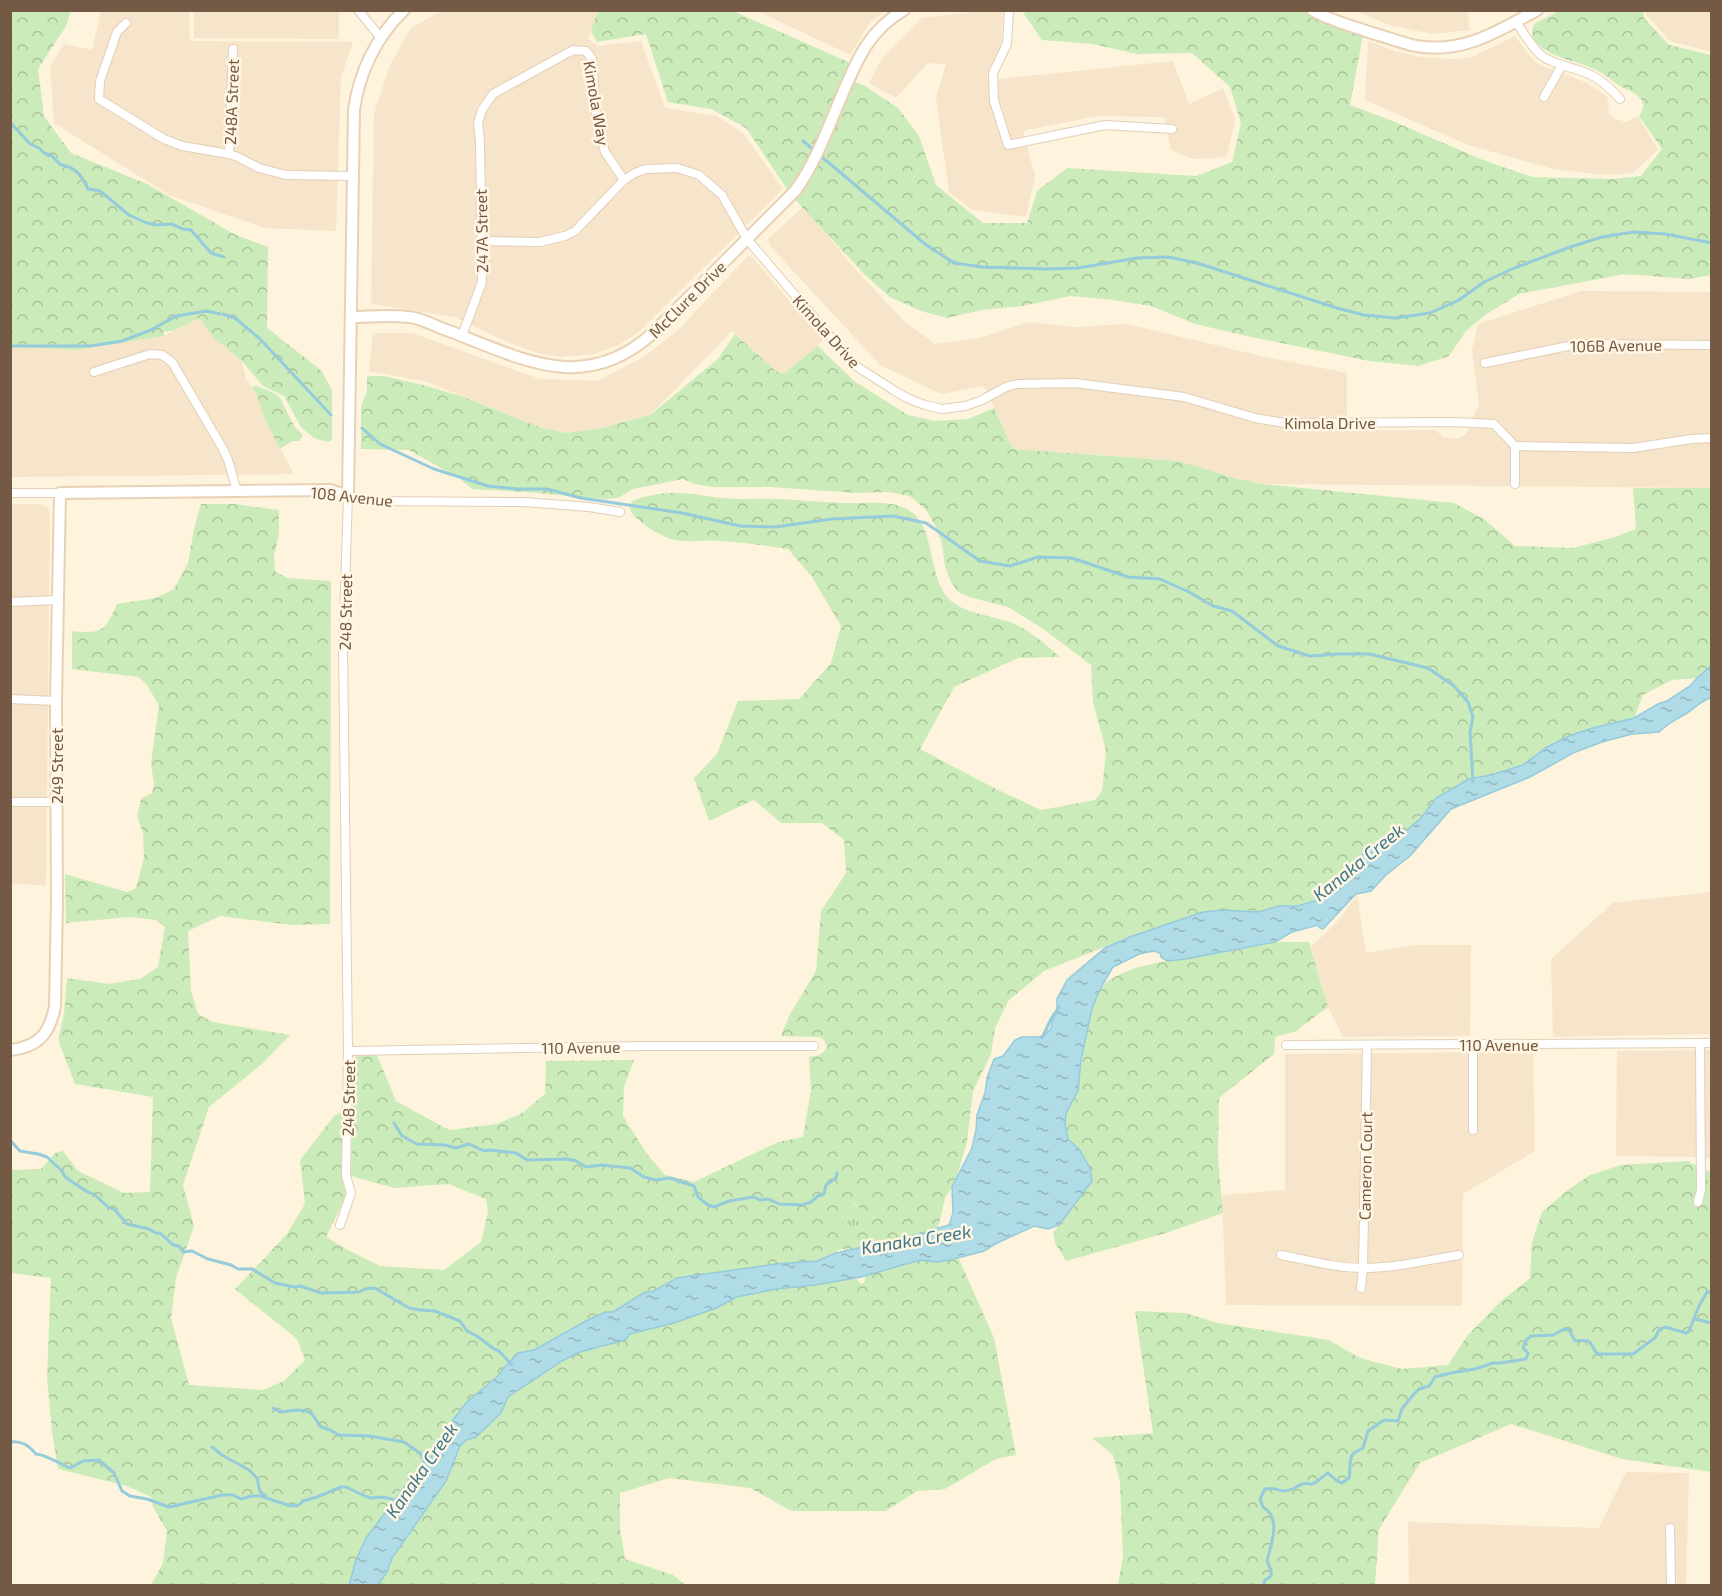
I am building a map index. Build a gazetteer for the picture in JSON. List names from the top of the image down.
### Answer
{
  "streets": {
    "main road": [
      "McClure Drive",
      "108 Avenue",
      "248 Street",
      "249 Street"
    ],
    "street": [
      "248A Street",
      "Kimola Way",
      "247A Street",
      "Kimola Drive",
      "106B Avenue",
      "110 Avenue",
      "Cameron Court"
    ]
  },
  "crossings": [
    ["Kimola Way", "247A Street"],
    ["Kimola Way", "Kimola Drive"],
    ["247A Street", "McClure Drive"],
    ["247A Street", "Kimola Drive"],
    ["McClure Drive", "Kimola Drive"],
    ["McClure Drive", "248 Street"],
    ["108 Avenue", "248 Street"],
    ["108 Avenue", "249 Street"],
    ["248 Street", "110 Avenue"],
    ["110 Avenue", "Cameron Court"]
  ],
  "water": ["Kanaka Creek"]
}
